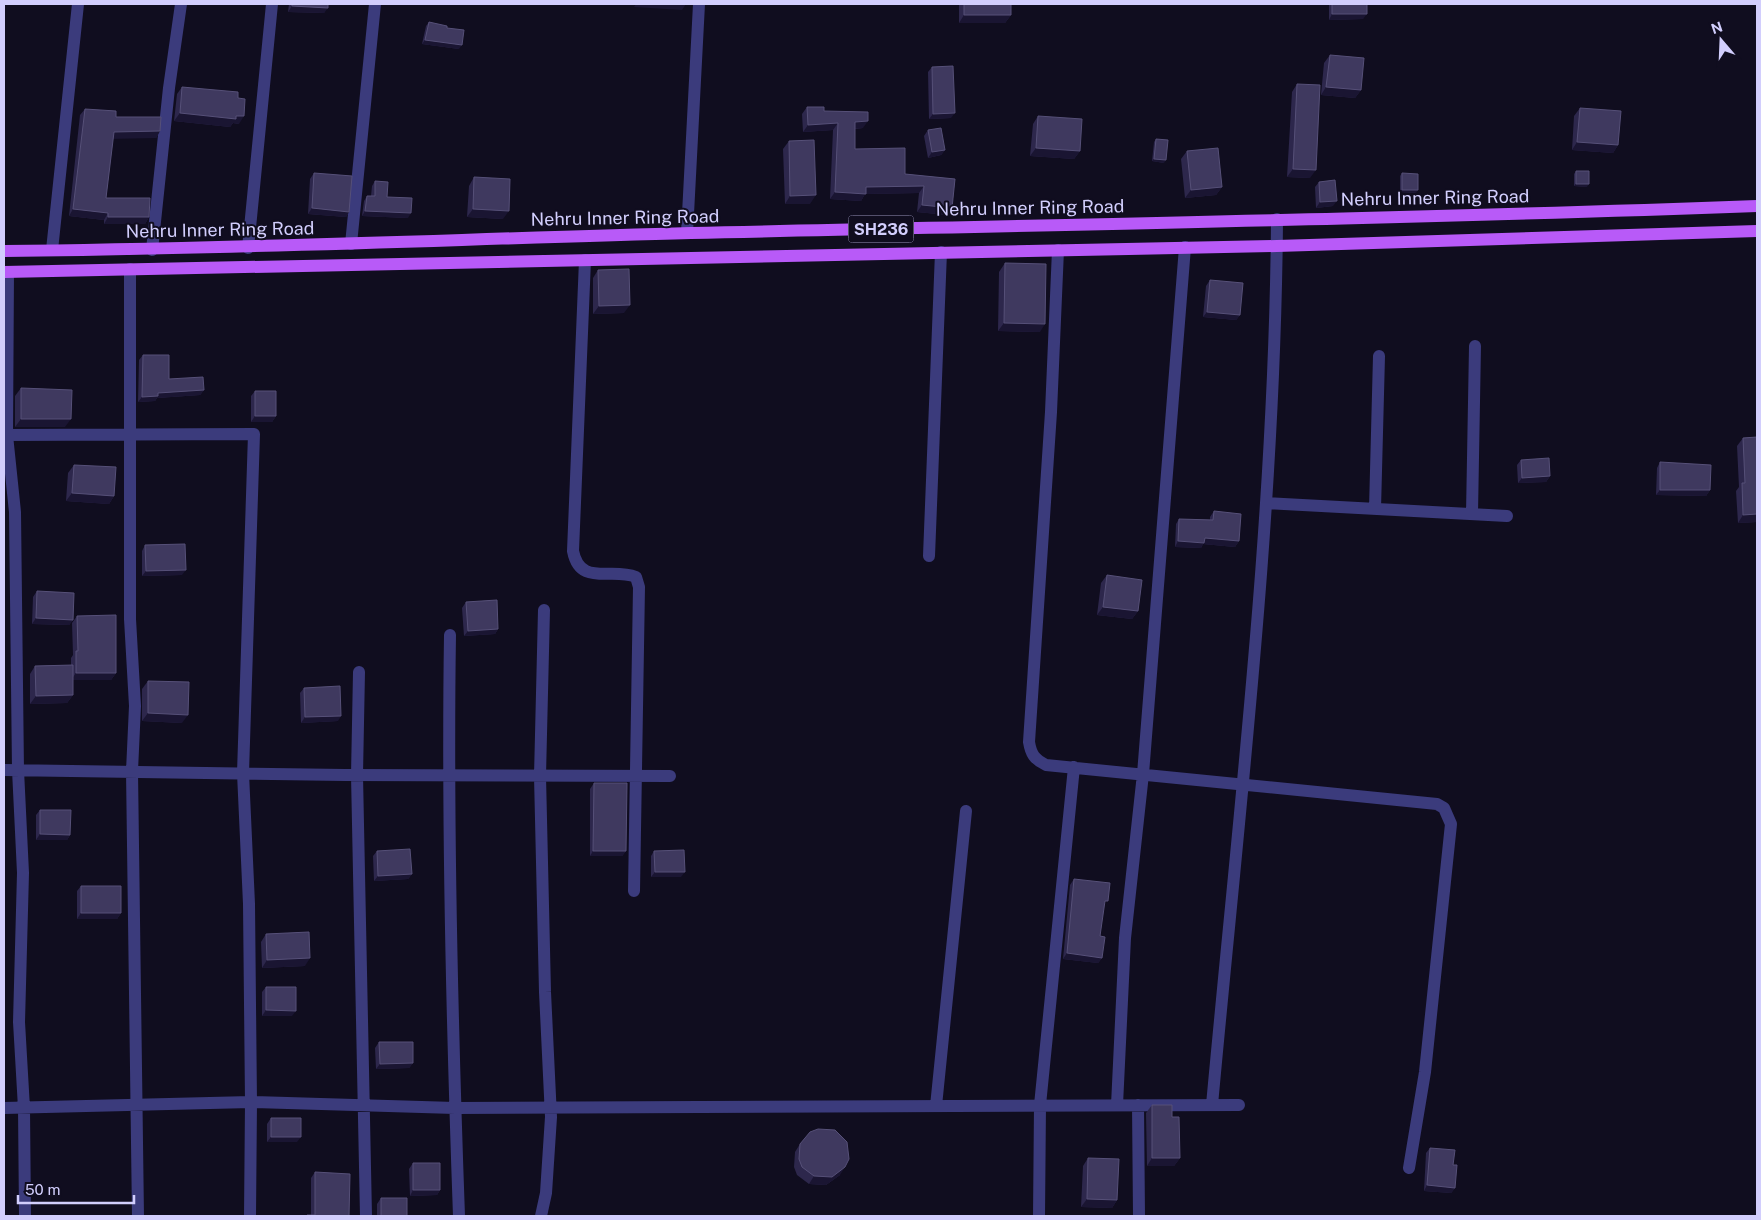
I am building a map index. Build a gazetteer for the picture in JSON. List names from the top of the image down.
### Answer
{
  "streets": {
    "main road": ["Nehru Inner Ring Road", "SH236"]
  },
  "scale_bar": "50 m",
  "north": "top"
}
